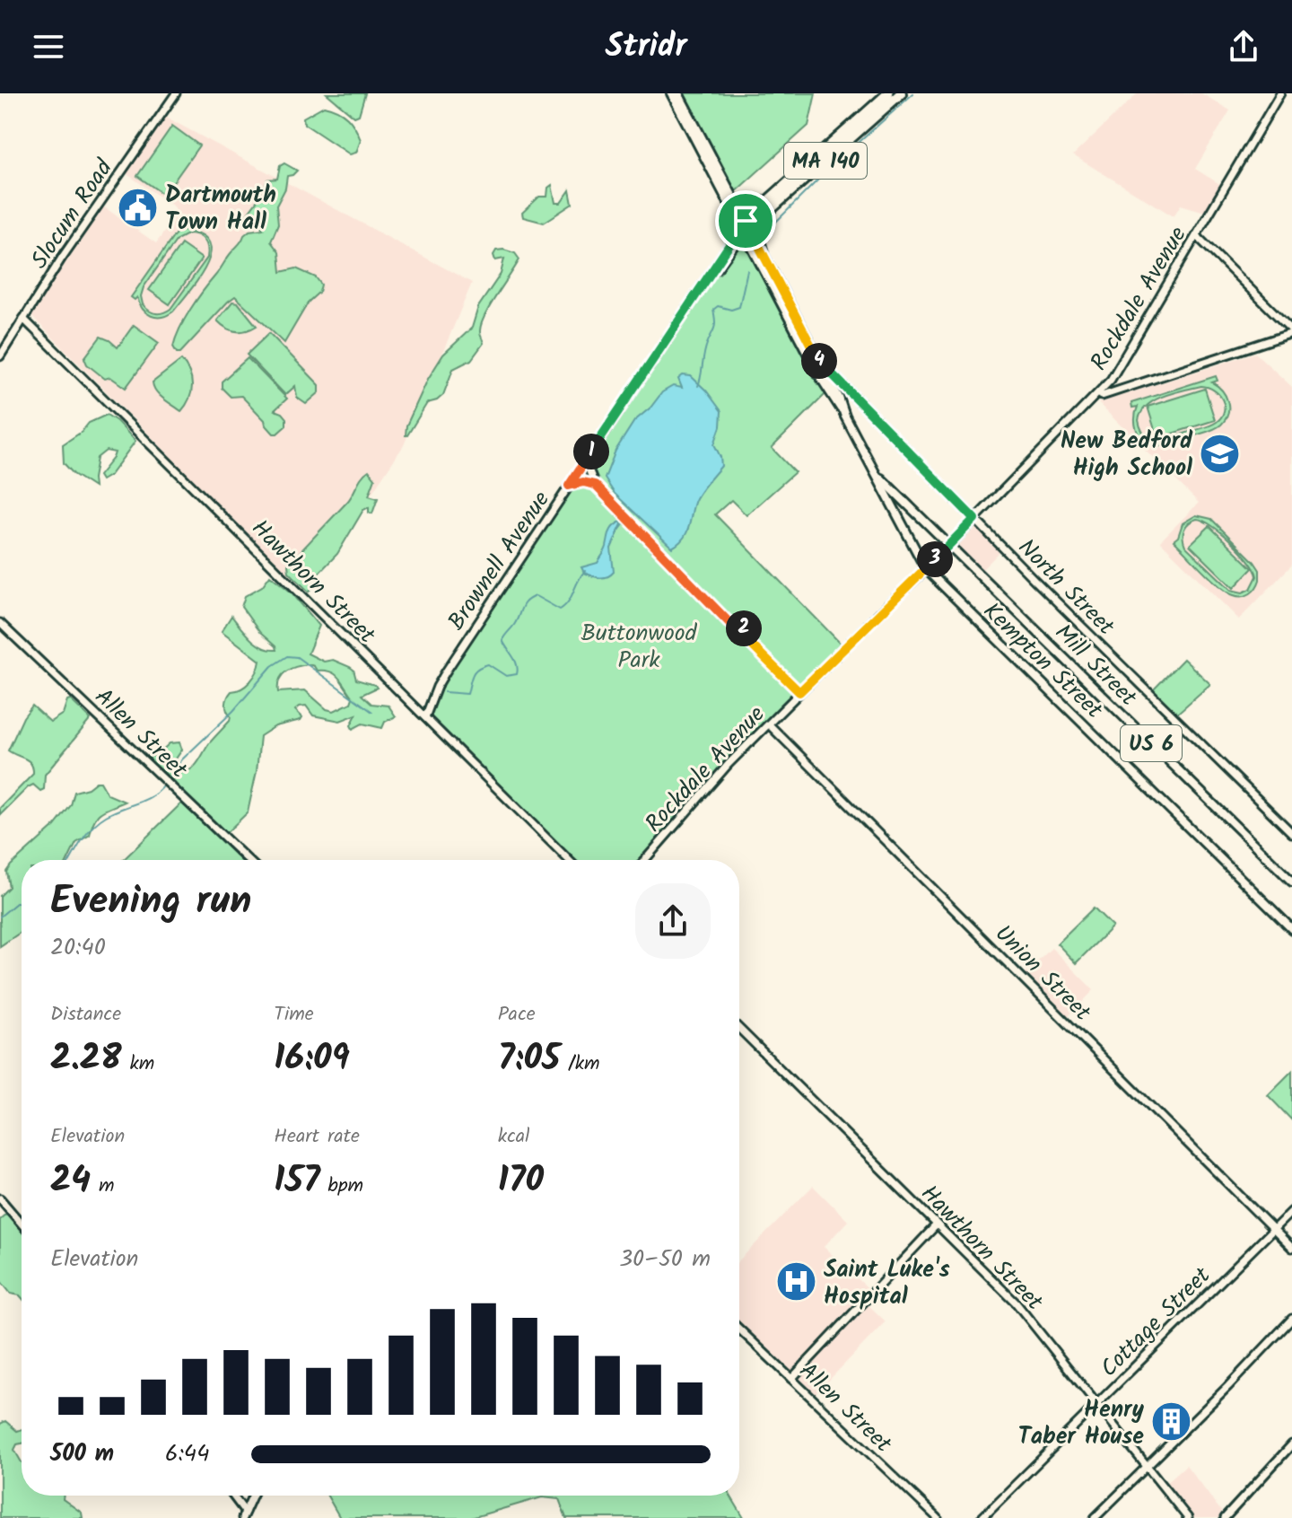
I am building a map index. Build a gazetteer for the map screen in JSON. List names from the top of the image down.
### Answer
{
  "streets": {
    "highway": ["MA 140"],
    "main road": [
      "Slocum Road",
      "Rockdale Avenue",
      "Brownell Avenue",
      "Hawthorn Street",
      "North Street",
      "Kempton Street",
      "Mill Street",
      "Allen Street",
      "US 6",
      "Union Street",
      "Cottage Street"
    ]
  },
  "crossings": [
    ["MA 140", "Brownell Avenue"],
    ["MA 140", "Kempton Street"],
    ["Slocum Road", "Hawthorn Street"],
    ["Rockdale Avenue", "North Street"],
    ["Rockdale Avenue", "Kempton Street"],
    ["Rockdale Avenue", "Mill Street"],
    ["Rockdale Avenue", "Union Street"],
    ["Brownell Avenue", "Hawthorn Street"],
    ["Brownell Avenue", "Kempton Street"],
    ["Hawthorn Street", "Cottage Street"],
    ["North Street", "Kempton Street"],
    ["Kempton Street", "Mill Street"],
    ["Kempton Street", "US 6"],
    ["Union Street", "Cottage Street"]
  ],
  "parks": ["Buttonwood Park"],
  "places": {
    "public building": ["Dartmouth Town Hall"],
    "school or university": ["New Bedford High School"],
    "hospital": ["Saint Luke's Hospital"],
    "building": ["Henry Taber House"]
  },
  "page": {
    "header": "Stridr",
    "pins": [
      "4",
      "1",
      "3",
      "2"
    ],
    "heading": ["Evening run", "20:40"],
    "stats": [
      ["Distance", "2.28 km"],
      ["Time", "16:09"],
      ["Pace", "7:05 /km"],
      ["Elevation", "24 m"],
      ["Heart rate", "157 bpm"],
      ["kcal", "170"]
    ],
    "chart": ["Elevation", "30–50 m"],
    "list": [
      {
        "name": "500 m",
        "note": "6:44"
      }
    ]
  }
}
